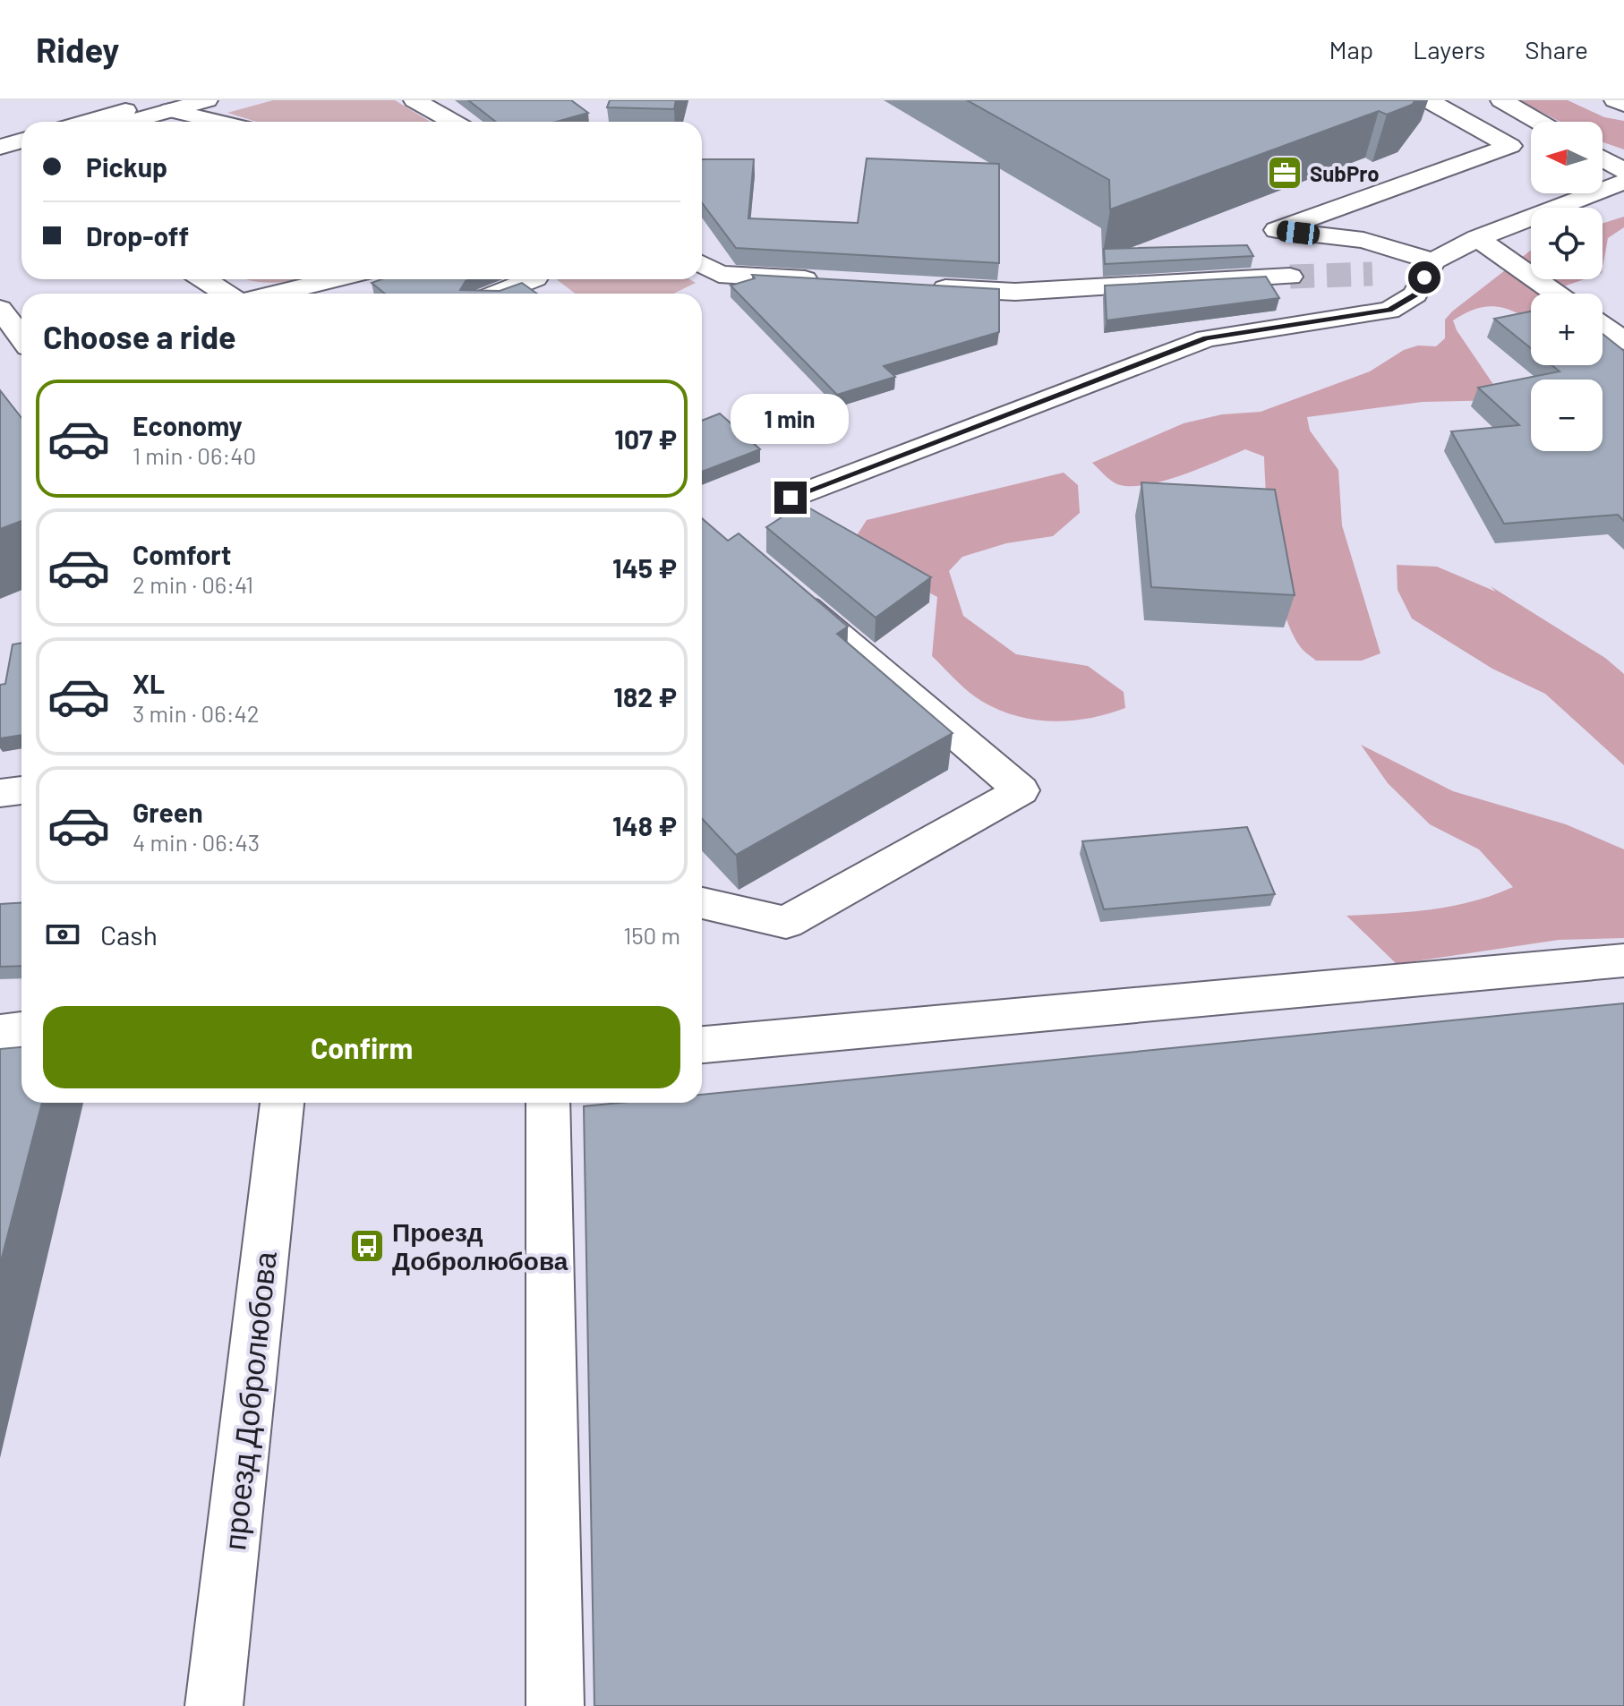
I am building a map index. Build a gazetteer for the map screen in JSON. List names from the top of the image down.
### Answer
{
  "streets": {
    "street": ["проезд Добролюбова"]
  },
  "places": {
    "office": ["SubPro"],
    "bus stop": ["Проезд Добролюбова"]
  },
  "north": "left",
  "page": {
    "header": "Ridey",
    "nav": ["Map", "Layers", "Share"],
    "map_buttons": ["+", "−"],
    "banner": ["Pickup", "Drop-off"],
    "heading": "Choose a ride",
    "list": [
      {
        "name": "Economy",
        "note": "1 min · 06:40",
        "value": "107 ₽"
      },
      {
        "name": "Comfort",
        "note": "2 min · 06:41",
        "value": "145 ₽"
      },
      {
        "name": "XL",
        "note": "3 min · 06:42",
        "value": "182 ₽"
      },
      {
        "name": "Green",
        "note": "4 min · 06:43",
        "value": "148 ₽"
      }
    ],
    "bubble": "1 min",
    "pay": ["Cash", "150 m"],
    "buttons": "Confirm"
  }
}
